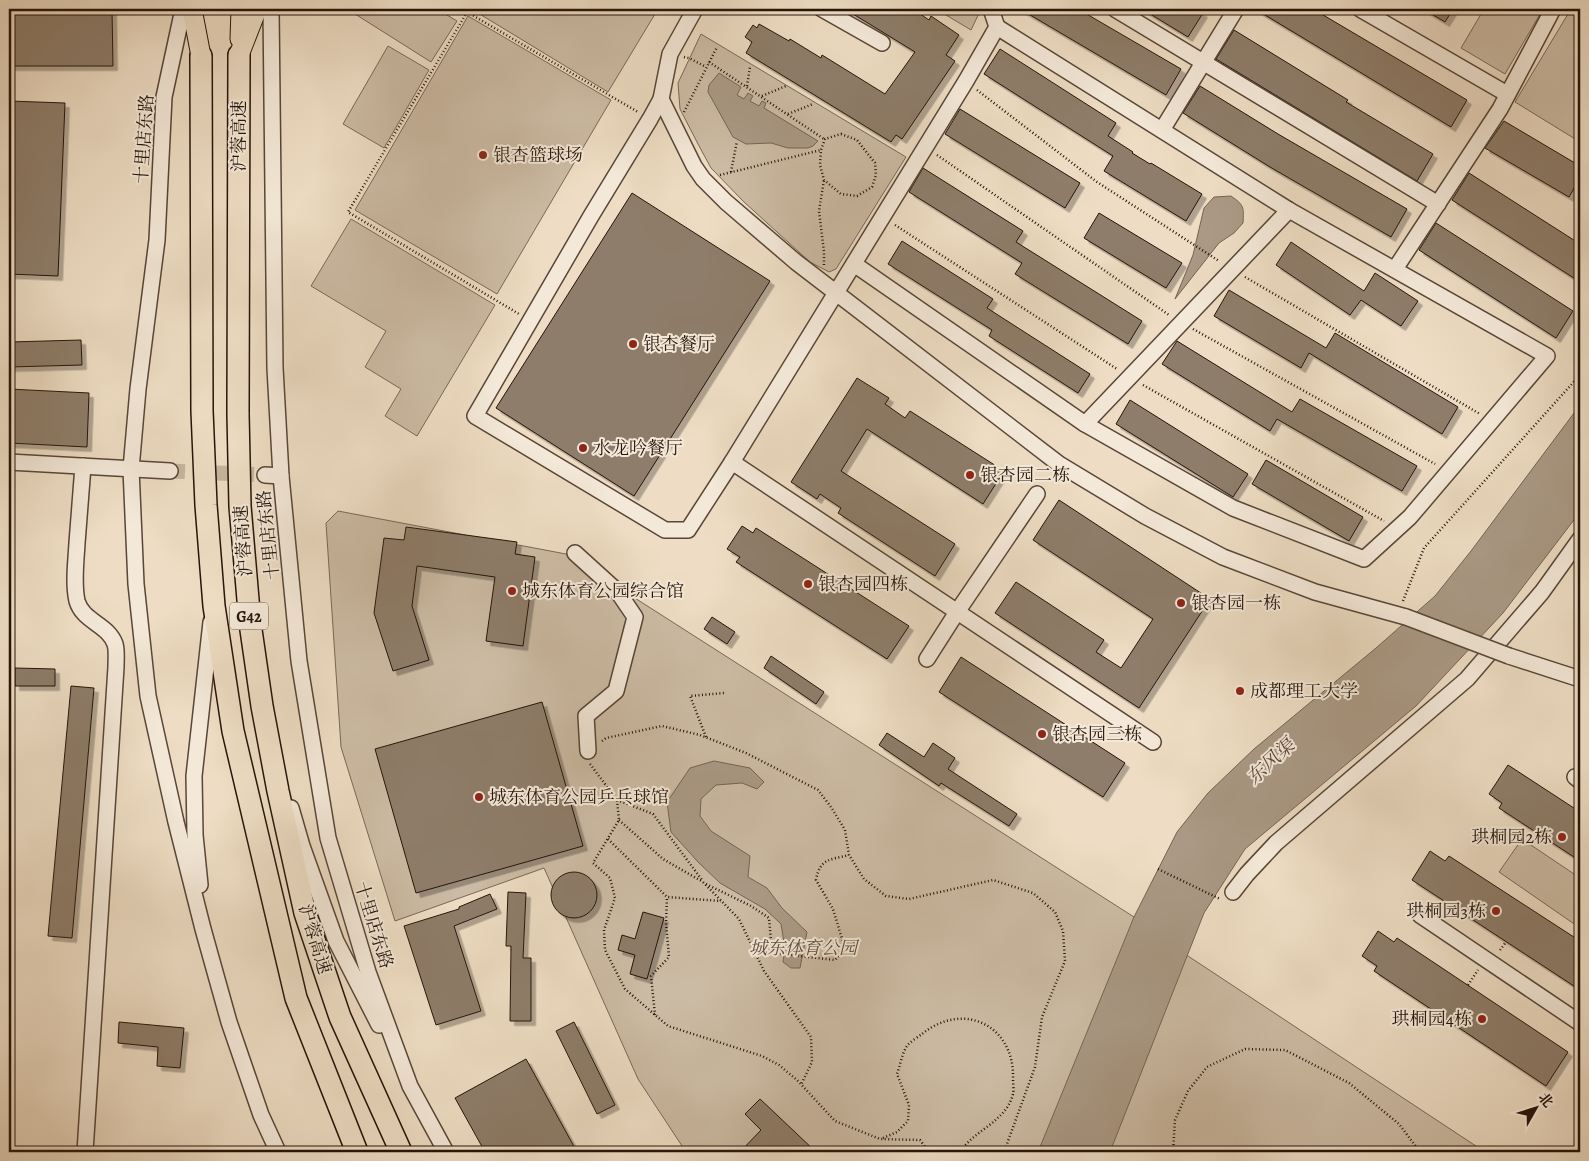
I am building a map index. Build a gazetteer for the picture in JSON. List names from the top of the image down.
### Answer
{
  "streets": {
    "highway": ["沪蓉高速", "G42"],
    "street": ["十里店东路"]
  },
  "water": ["东风渠"],
  "parks": ["城东体育公园"],
  "places": [
    "银杏篮球场",
    "银杏餐厅",
    "水龙吟餐厅",
    "银杏园二栋",
    "银杏园四栋",
    "城东体育公园综合馆",
    "银杏园一栋",
    "成都理工大学",
    "银杏园三栋",
    "城东体育公园乒乓球馆",
    "珙桐园2栋",
    "珙桐园3栋",
    "珙桐园4栋"
  ],
  "north": "top right"
}
